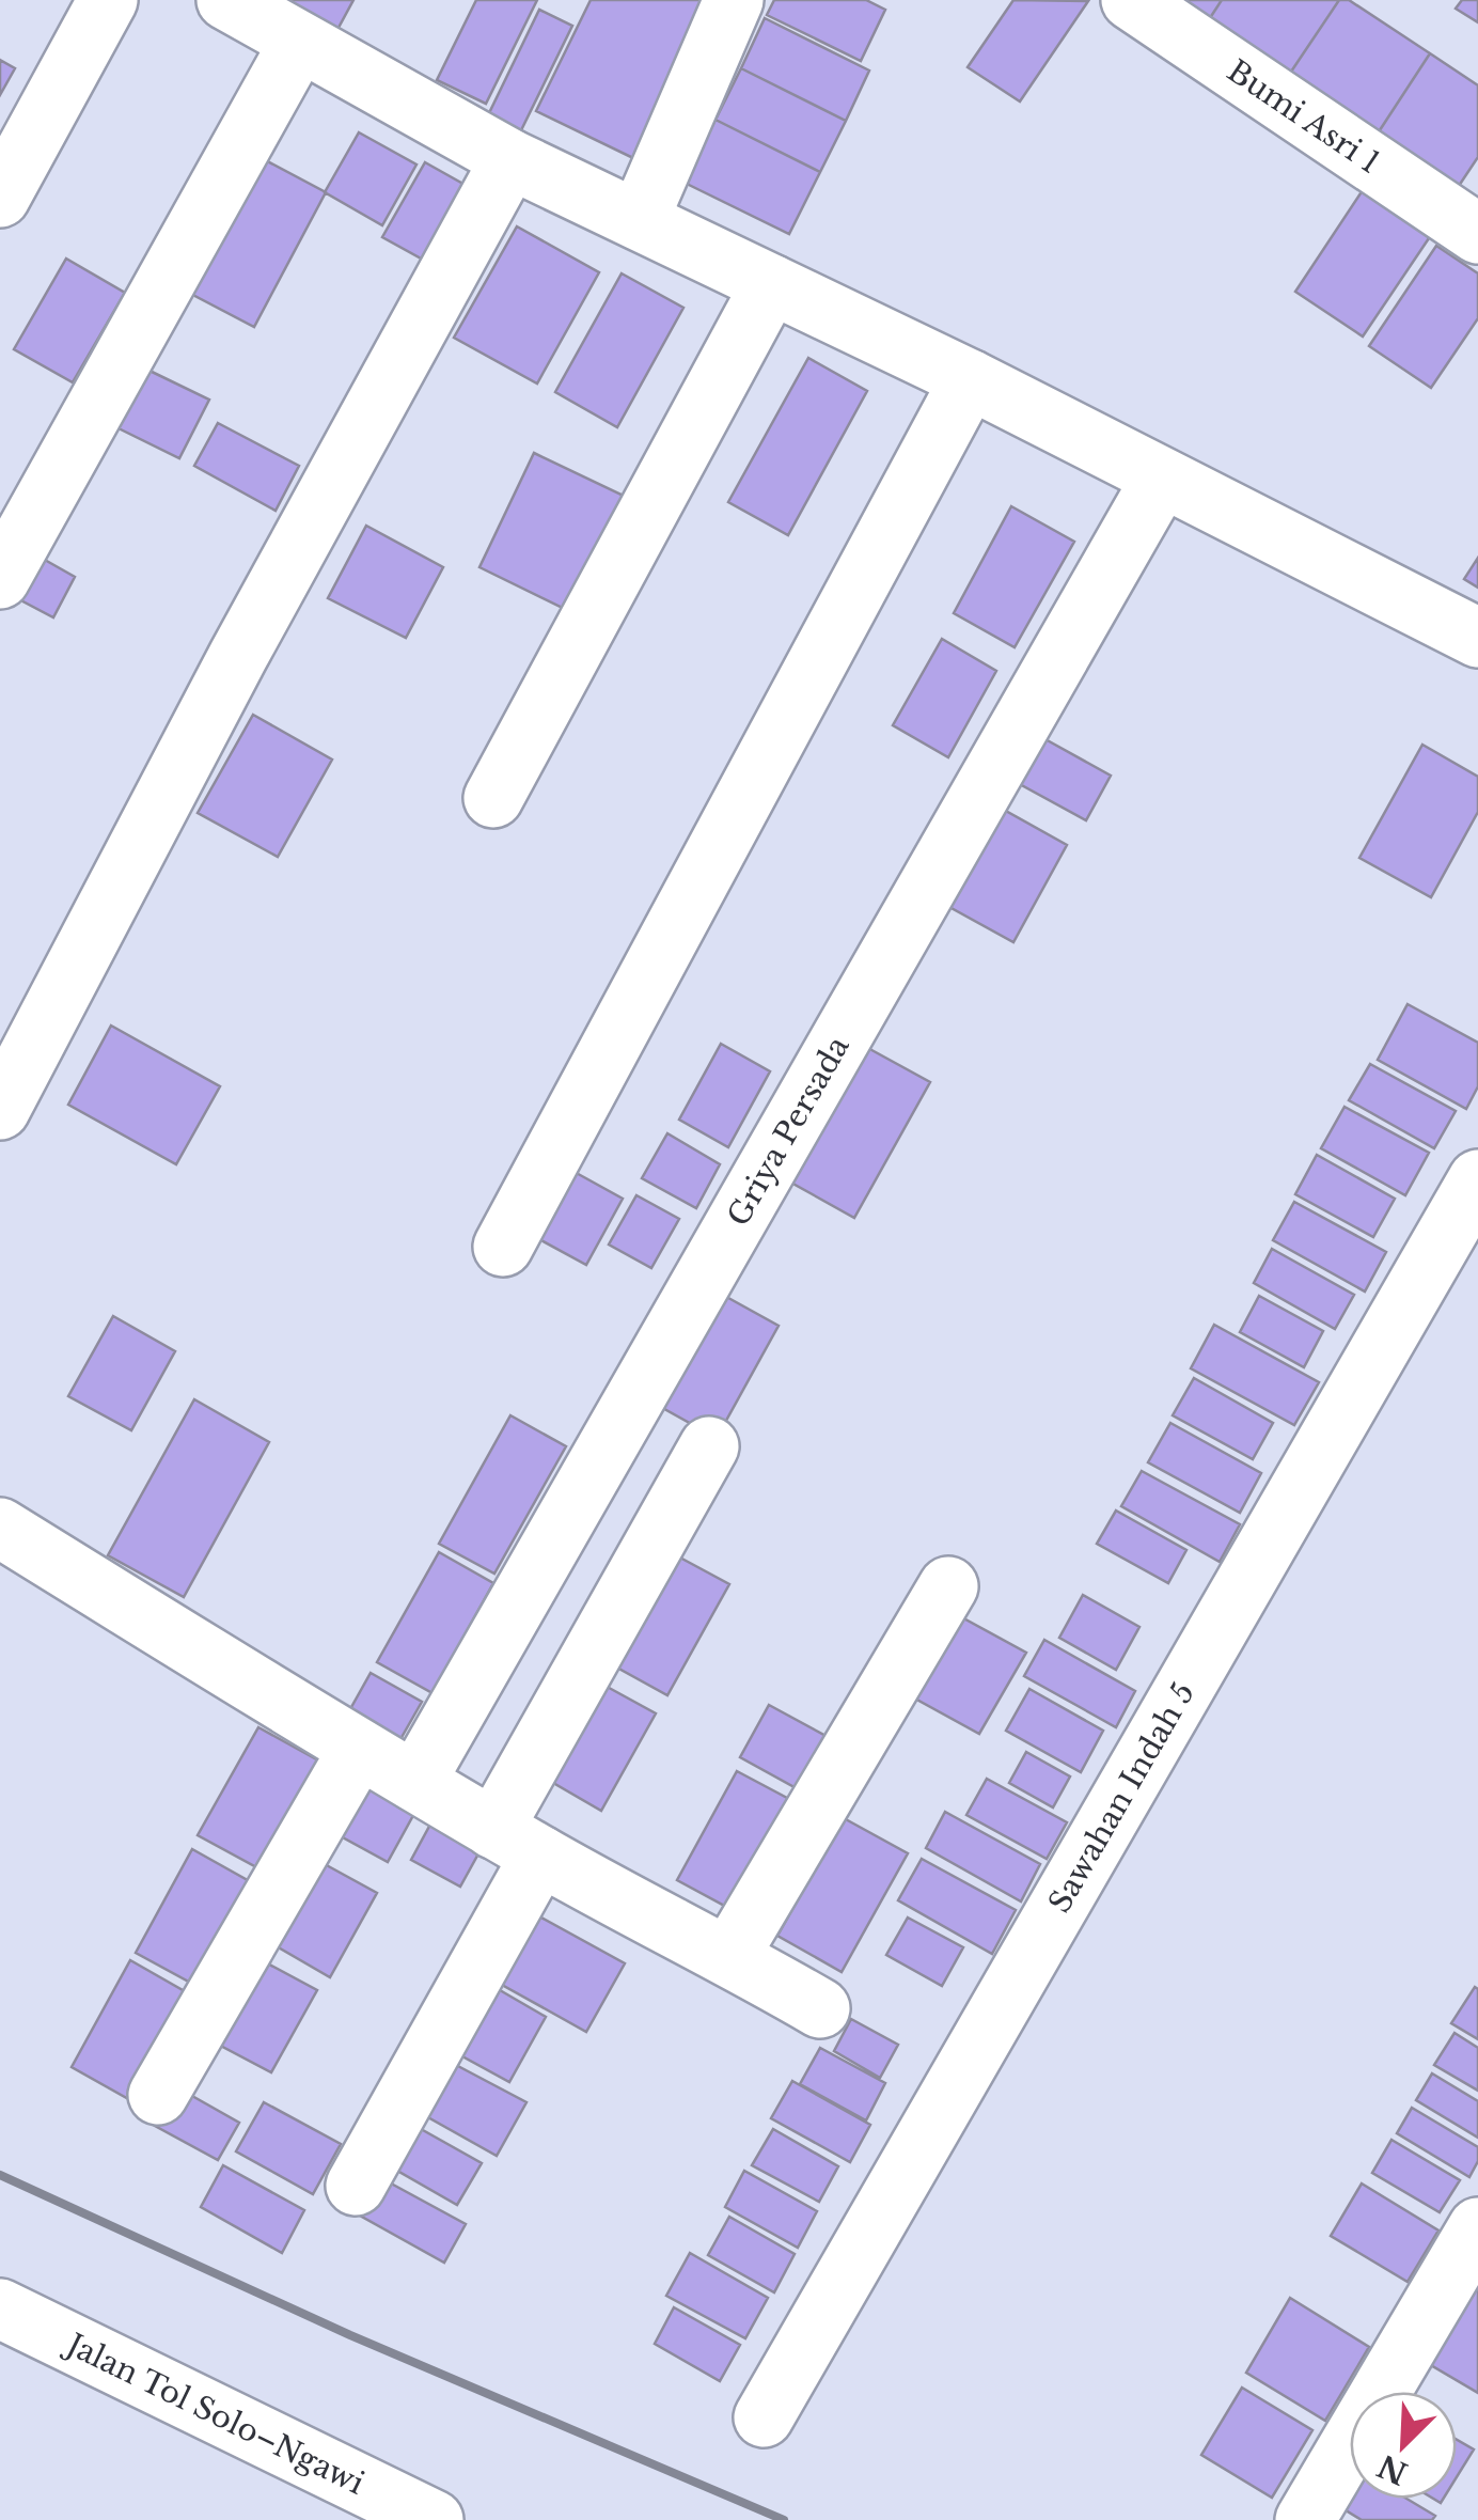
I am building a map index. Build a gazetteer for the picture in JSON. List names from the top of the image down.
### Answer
{
  "streets": {
    "main road": [
      "Bumi Asri 1",
      "Griya Persada",
      "Sawahan Indah 5",
      "Jalan Tol Solo–Ngawi"
    ]
  },
  "north": "bottom left"
}
